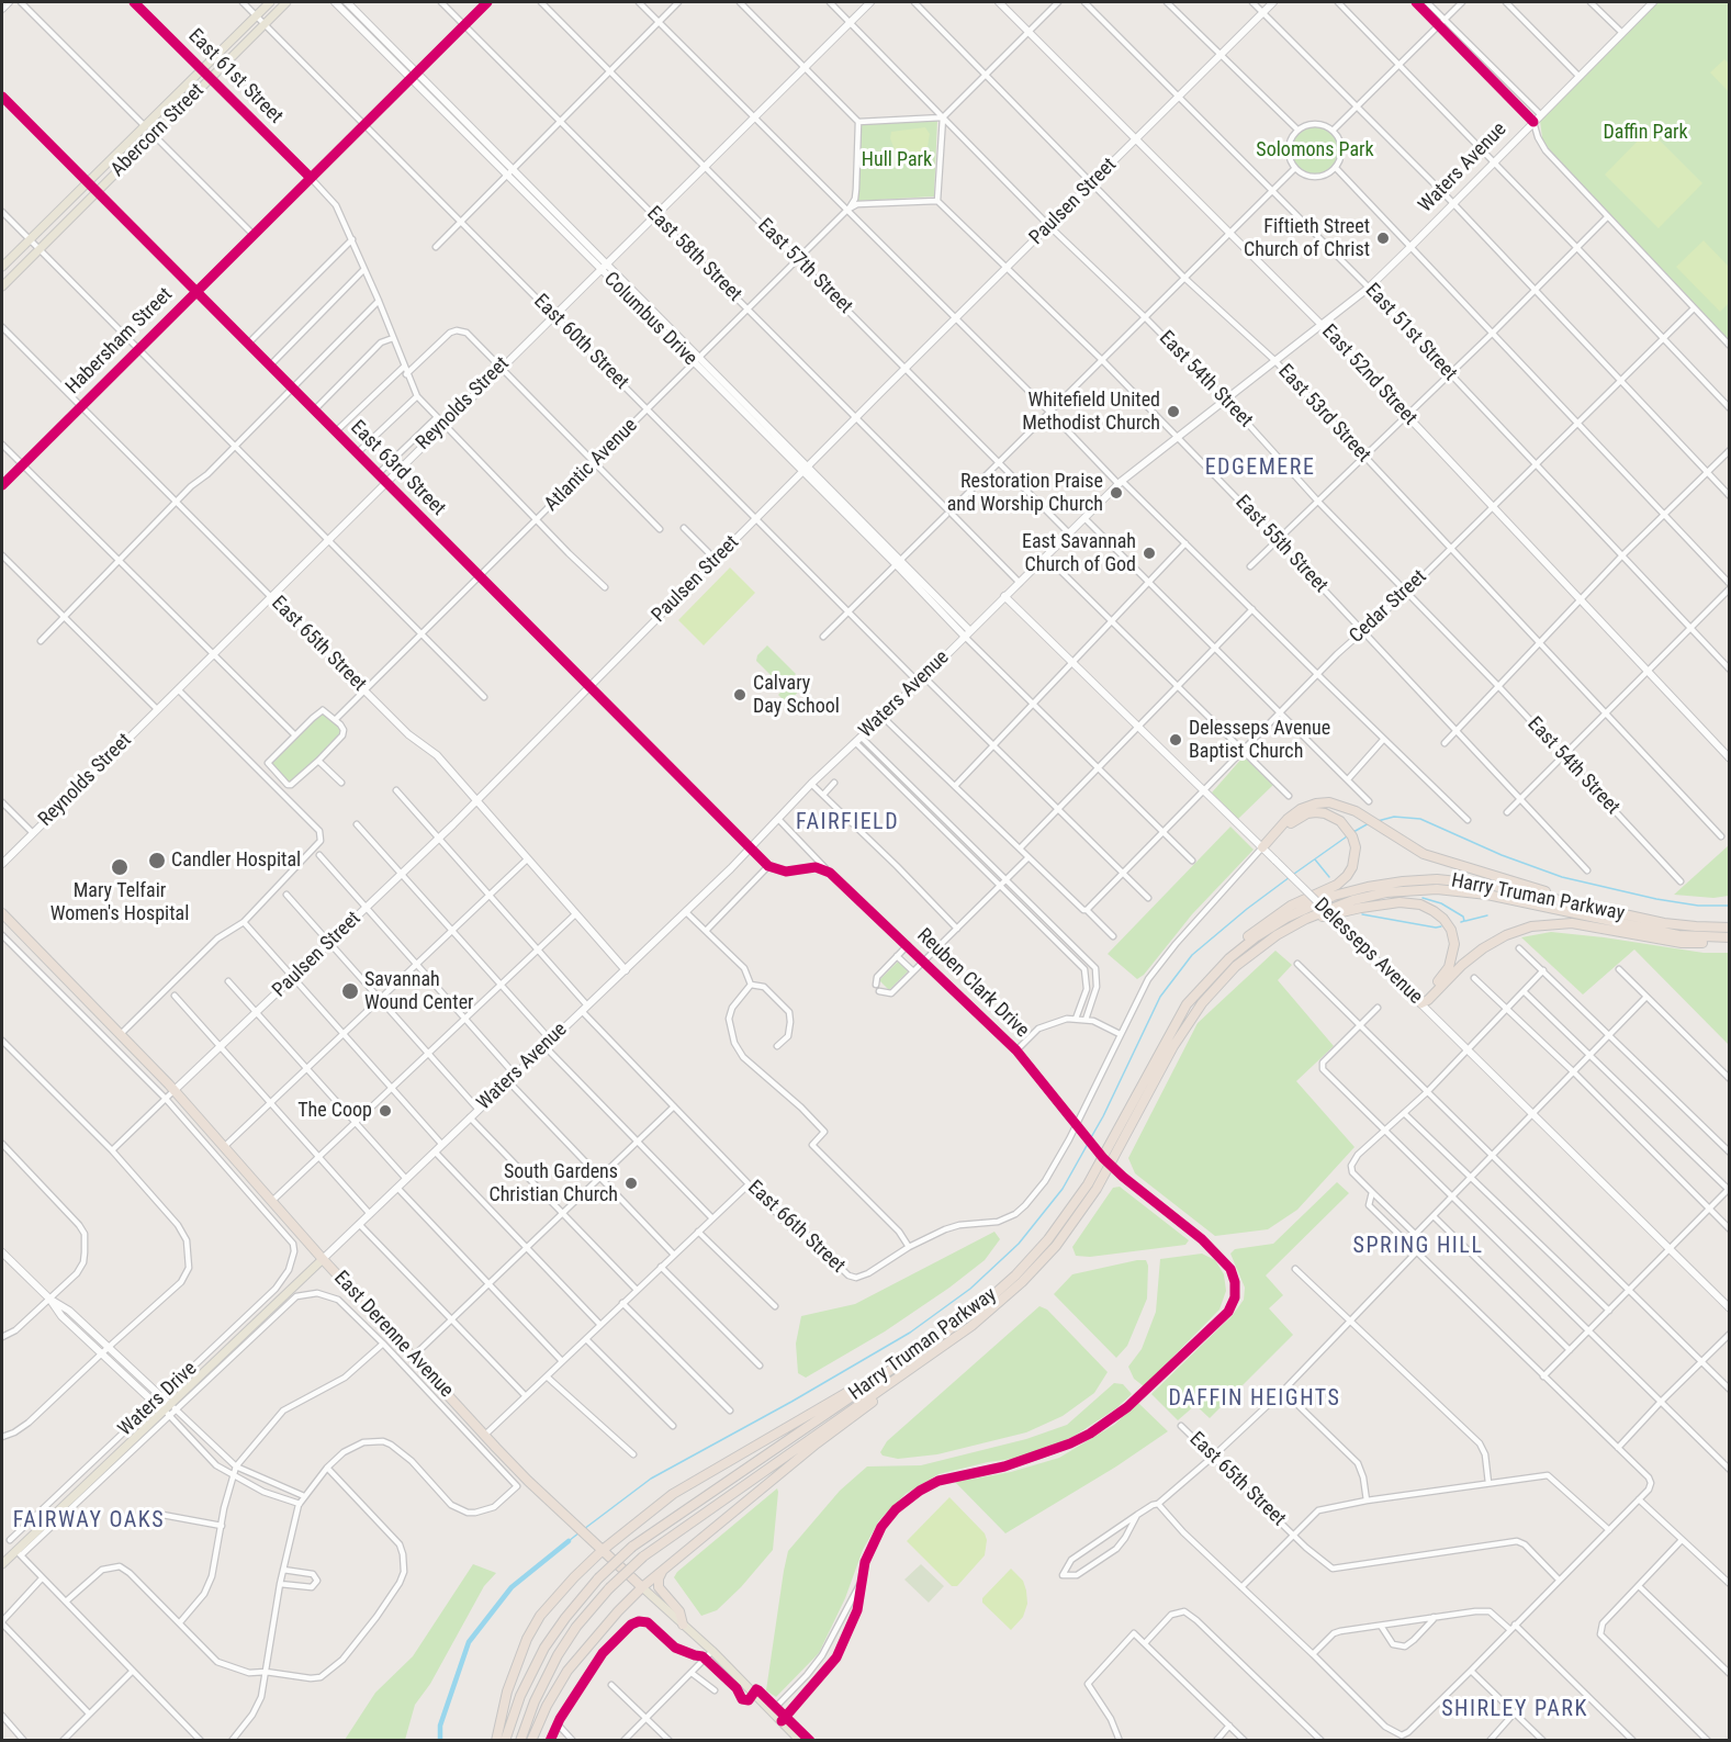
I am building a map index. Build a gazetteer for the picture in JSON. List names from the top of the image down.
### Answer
{
  "streets": {
    "highway": ["Harry Truman Parkway", "East Derenne Avenue"],
    "main road": ["Abercorn Street", "Waters Avenue", "Waters Drive"],
    "street": [
      "East 61st Street",
      "Paulsen Street",
      "East 58th Street",
      "East 57th Street",
      "Columbus Drive",
      "East 51st Street",
      "Habersham Street",
      "East 60th Street",
      "East 52nd Street",
      "East 54th Street",
      "Reynolds Street",
      "East 53rd Street",
      "Atlantic Avenue",
      "East 63rd Street",
      "East 55th Street",
      "Cedar Street",
      "East 65th Street",
      "Delesseps Avenue",
      "Reuben Clark Drive",
      "East 66th Street"
    ]
  },
  "crossings": [
    ["East 61st Street", "Abercorn Street"],
    ["East 61st Street", "Habersham Street"],
    ["East 61st Street", "Reynolds Street"],
    ["East 61st Street", "Atlantic Avenue"],
    ["Abercorn Street", "East 60th Street"],
    ["Abercorn Street", "East 63rd Street"],
    ["Waters Avenue", "East 58th Street"],
    ["Waters Avenue", "East 57th Street"],
    ["Waters Avenue", "Columbus Drive"],
    ["Waters Avenue", "East 51st Street"],
    ["Waters Avenue", "East 60th Street"],
    ["Waters Avenue", "East 52nd Street"],
    ["Waters Avenue", "East 54th Street"],
    ["Waters Avenue", "East 53rd Street"],
    ["Waters Avenue", "East 63rd Street"],
    ["Waters Avenue", "East 55th Street"],
    ["Waters Avenue", "East 65th Street"],
    ["Waters Avenue", "Delesseps Avenue"],
    ["Waters Avenue", "Reuben Clark Drive"],
    ["Waters Avenue", "East 66th Street"],
    ["Waters Avenue", "East Derenne Avenue"],
    ["Waters Avenue", "Waters Drive"],
    ["Paulsen Street", "East 58th Street"],
    ["Paulsen Street", "East 57th Street"],
    ["Paulsen Street", "Columbus Drive"],
    ["Paulsen Street", "East 51st Street"],
    ["Paulsen Street", "East 60th Street"],
    ["Paulsen Street", "East 52nd Street"],
    ["Paulsen Street", "East 54th Street"],
    ["Paulsen Street", "East 53rd Street"],
    ["Paulsen Street", "East 63rd Street"],
    ["Paulsen Street", "East 55th Street"],
    ["Paulsen Street", "East 65th Street"],
    ["Paulsen Street", "East 66th Street"],
    ["Paulsen Street", "East Derenne Avenue"],
    ["Paulsen Street", "Waters Drive"],
    ["East 58th Street", "Habersham Street"],
    ["East 58th Street", "Reynolds Street"],
    ["East 58th Street", "Atlantic Avenue"],
    ["East 57th Street", "Reynolds Street"],
    ["East 57th Street", "Atlantic Avenue"],
    ["Columbus Drive", "Habersham Street"],
    ["Columbus Drive", "Reynolds Street"],
    ["Columbus Drive", "Atlantic Avenue"],
    ["East 51st Street", "Cedar Street"],
    ["Habersham Street", "East 60th Street"],
    ["Habersham Street", "East 63rd Street"],
    ["Habersham Street", "East 65th Street"],
    ["East 60th Street", "Reynolds Street"],
    ["East 60th Street", "Atlantic Avenue"],
    ["East 60th Street", "Cedar Street"],
    ["East 52nd Street", "Cedar Street"],
    ["East 54th Street", "Reynolds Street"],
    ["East 54th Street", "Cedar Street"],
    ["Reynolds Street", "East 63rd Street"],
    ["Reynolds Street", "East 65th Street"],
    ["East 53rd Street", "Cedar Street"],
    ["Atlantic Avenue", "East 63rd Street"],
    ["Atlantic Avenue", "East 65th Street"],
    ["East 55th Street", "Cedar Street"],
    ["Cedar Street", "Delesseps Avenue"],
    ["Delesseps Avenue", "East 66th Street"]
  ],
  "districts": [
    "EDGEMERE",
    "FAIRFIELD",
    "SPRING HILL",
    "DAFFIN HEIGHTS",
    "FAIRWAY OAKS",
    "SHIRLEY PARK"
  ],
  "parks": ["Daffin Park", "Solomons Park", "Hull Park"],
  "places": [
    "Fiftieth Street Church of Christ",
    "Whitefield United Methodist Church",
    "Restoration Praise and Worship Church",
    "East Savannah Church of God",
    "Calvary Day School",
    "Delesseps Avenue Baptist Church",
    "Candler Hospital",
    "Mary Telfair Women's Hospital",
    "Savannah Wound Center",
    "The Coop",
    "South Gardens Christian Church"
  ]
}
